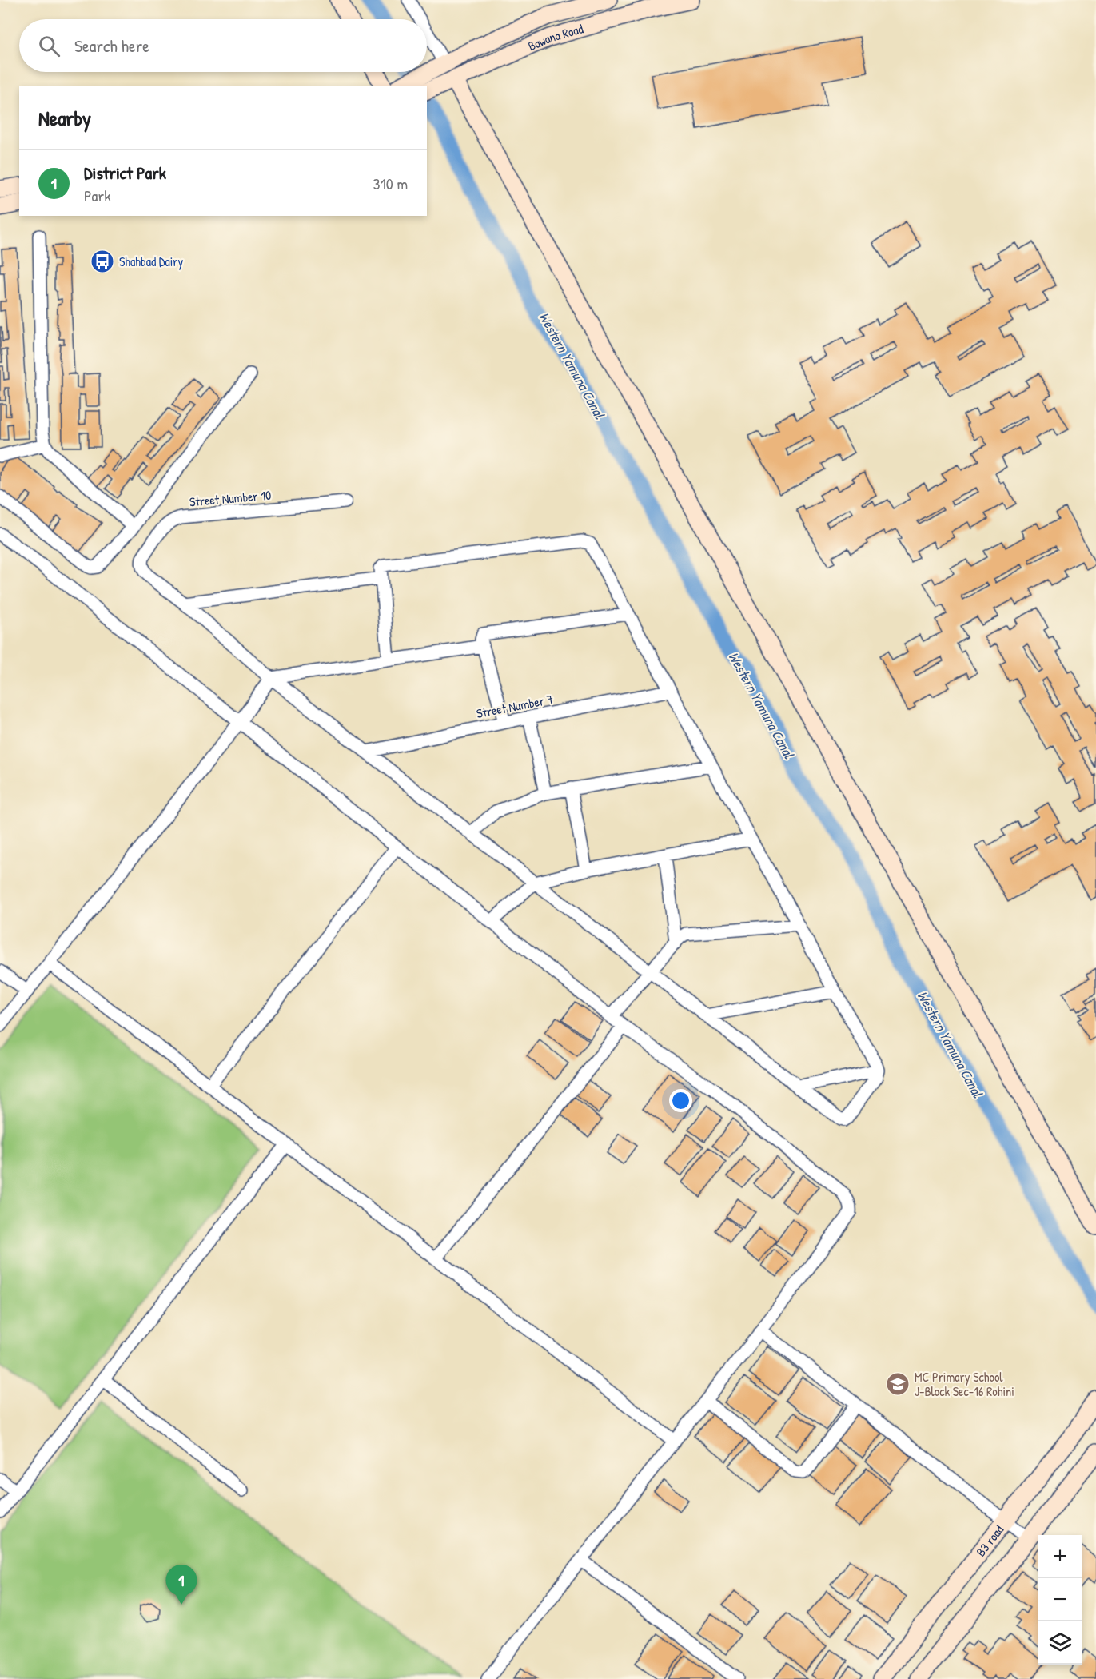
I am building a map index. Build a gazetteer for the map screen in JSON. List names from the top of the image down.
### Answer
{
  "streets": {
    "street": [
      "Bawana Road",
      "Street Number 10",
      "Street Number 7",
      "B3 road"
    ]
  },
  "water": ["Western Yamuna Canal"],
  "places": {
    "bus stop": ["Shahbad Dairy"],
    "school or university": ["MC Primary School J-Block Sec-16 Rohini"]
  },
  "page": {
    "search": "Search here",
    "heading": "Nearby",
    "list": [
      {
        "mark": "1",
        "name": "District Park",
        "note": "Park",
        "value": "310 m"
      }
    ],
    "map_buttons": ["+", "−"],
    "pins": "1"
  }
}
